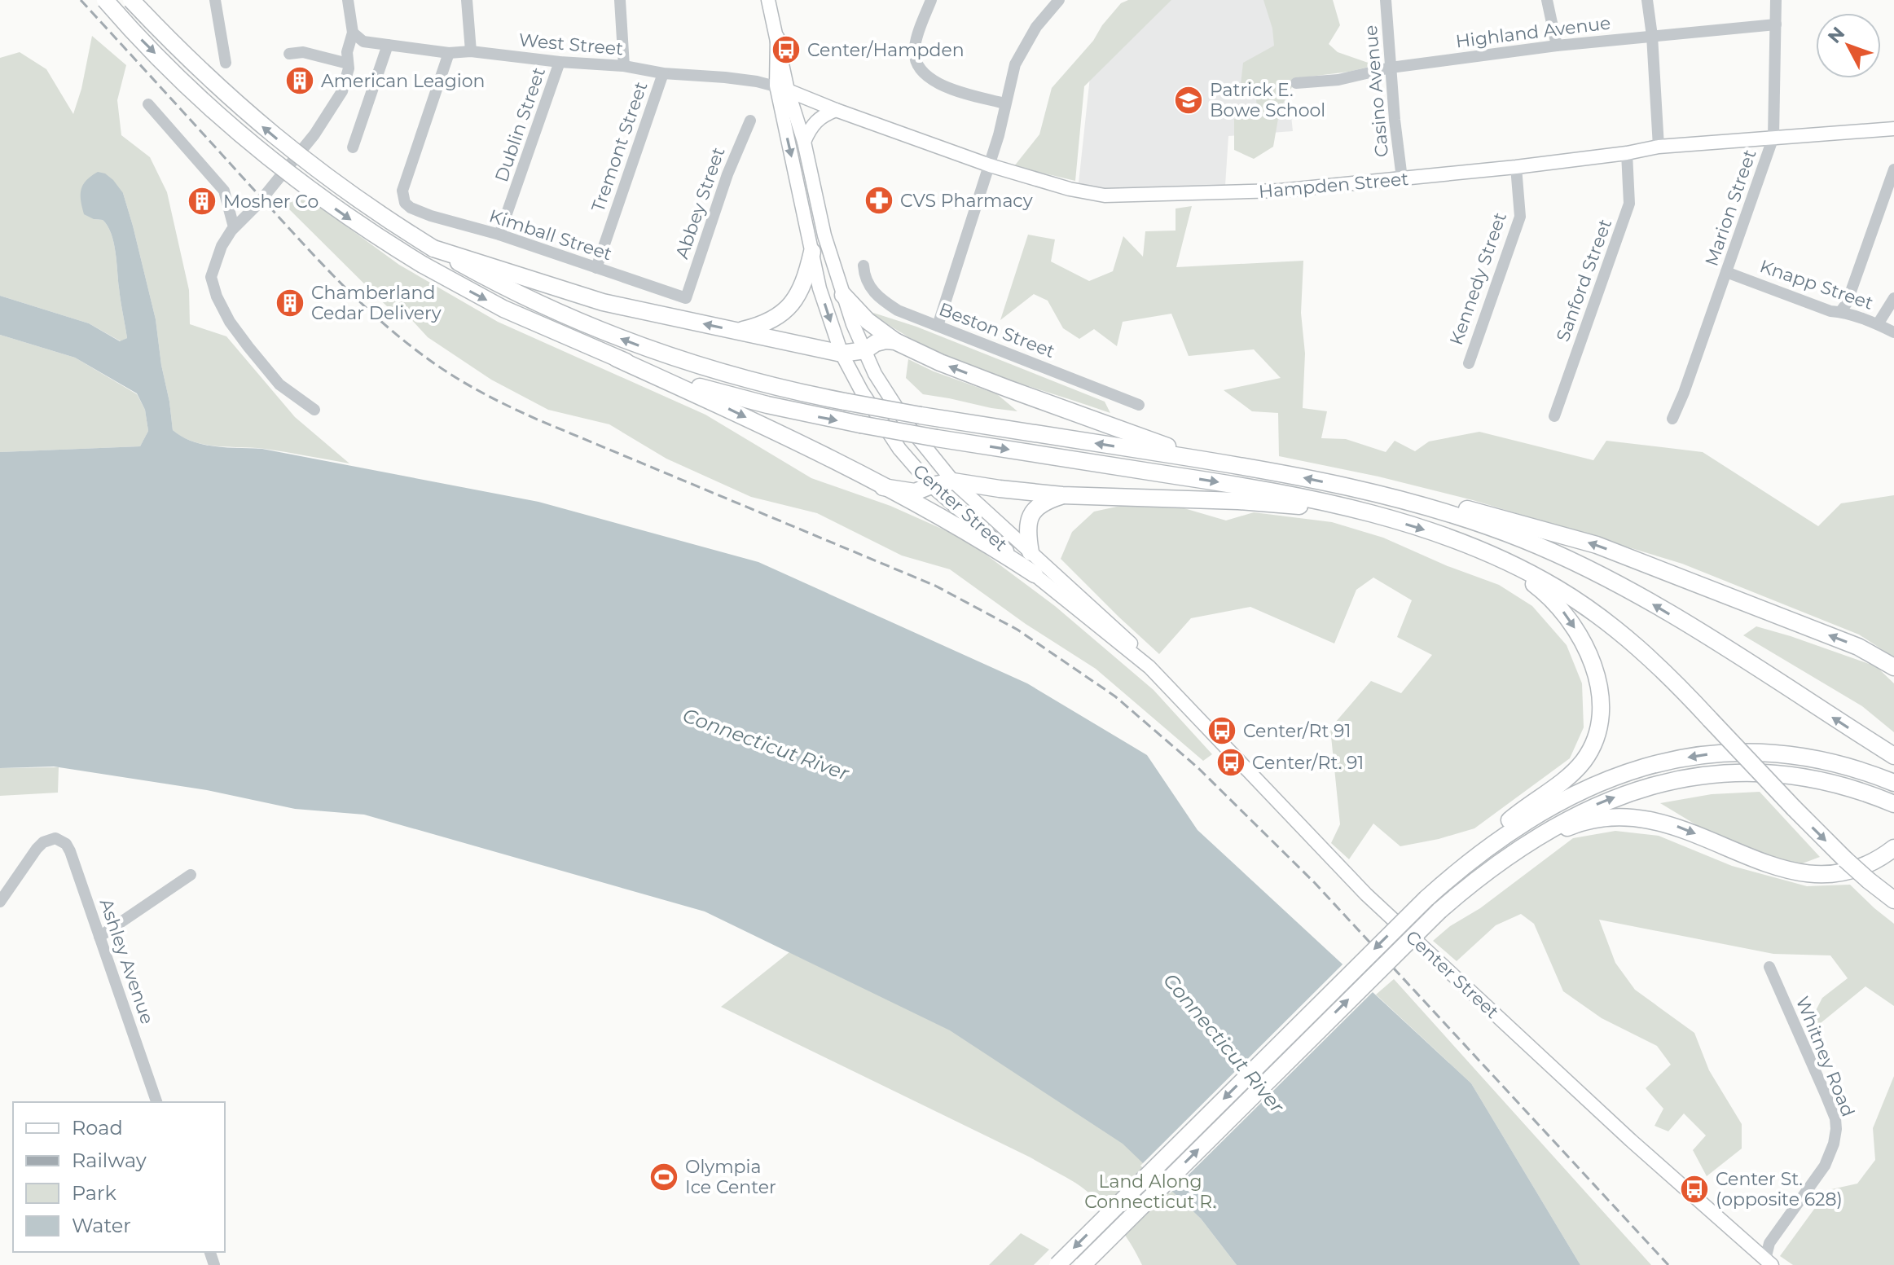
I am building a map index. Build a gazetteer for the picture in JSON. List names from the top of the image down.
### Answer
{
  "streets": {
    "main road": ["Hampden Street", "Center Street"],
    "street": [
      "Highland Avenue",
      "West Street",
      "Casino Avenue",
      "Dublin Street",
      "Tremont Street",
      "Abbey Street",
      "Marion Street",
      "Kimball Street",
      "Kennedy Street",
      "Sanford Street",
      "Knapp Street",
      "Beston Street",
      "Ashley Avenue",
      "Whitney Road"
    ]
  },
  "crossings": [
    ["Highland Avenue", "Casino Avenue"],
    ["Highland Avenue", "Marion Street"],
    ["West Street", "Dublin Street"],
    ["West Street", "Tremont Street"],
    ["West Street", "Hampden Street"],
    ["West Street", "Kimball Street"],
    ["West Street", "Center Street"],
    ["Casino Avenue", "Hampden Street"],
    ["Dublin Street", "Kimball Street"],
    ["Tremont Street", "Kimball Street"],
    ["Hampden Street", "Marion Street"],
    ["Hampden Street", "Kennedy Street"],
    ["Hampden Street", "Sanford Street"],
    ["Hampden Street", "Center Street"],
    ["Abbey Street", "Kimball Street"],
    ["Marion Street", "Knapp Street"],
    ["Center Street", "Whitney Road"]
  ],
  "water": ["Connecticut River"],
  "parks": ["Land Along Connecticut R."],
  "places": {
    "bus stop": [
      "Center/Hampden",
      "Center/Rt 91",
      "Center/Rt. 91",
      "Center St. (opposite 628)"
    ],
    "building": ["American Leagion", "Mosher Co", "Chamberland Cedar Delivery"],
    "school or university": ["Patrick E. Bowe School"],
    "pharmacy": ["CVS Pharmacy"],
    "sports": ["Olympia Ice Center"]
  },
  "legend": [
    "Road",
    "Railway",
    "Park",
    "Water"
  ],
  "north": "top left"
}
